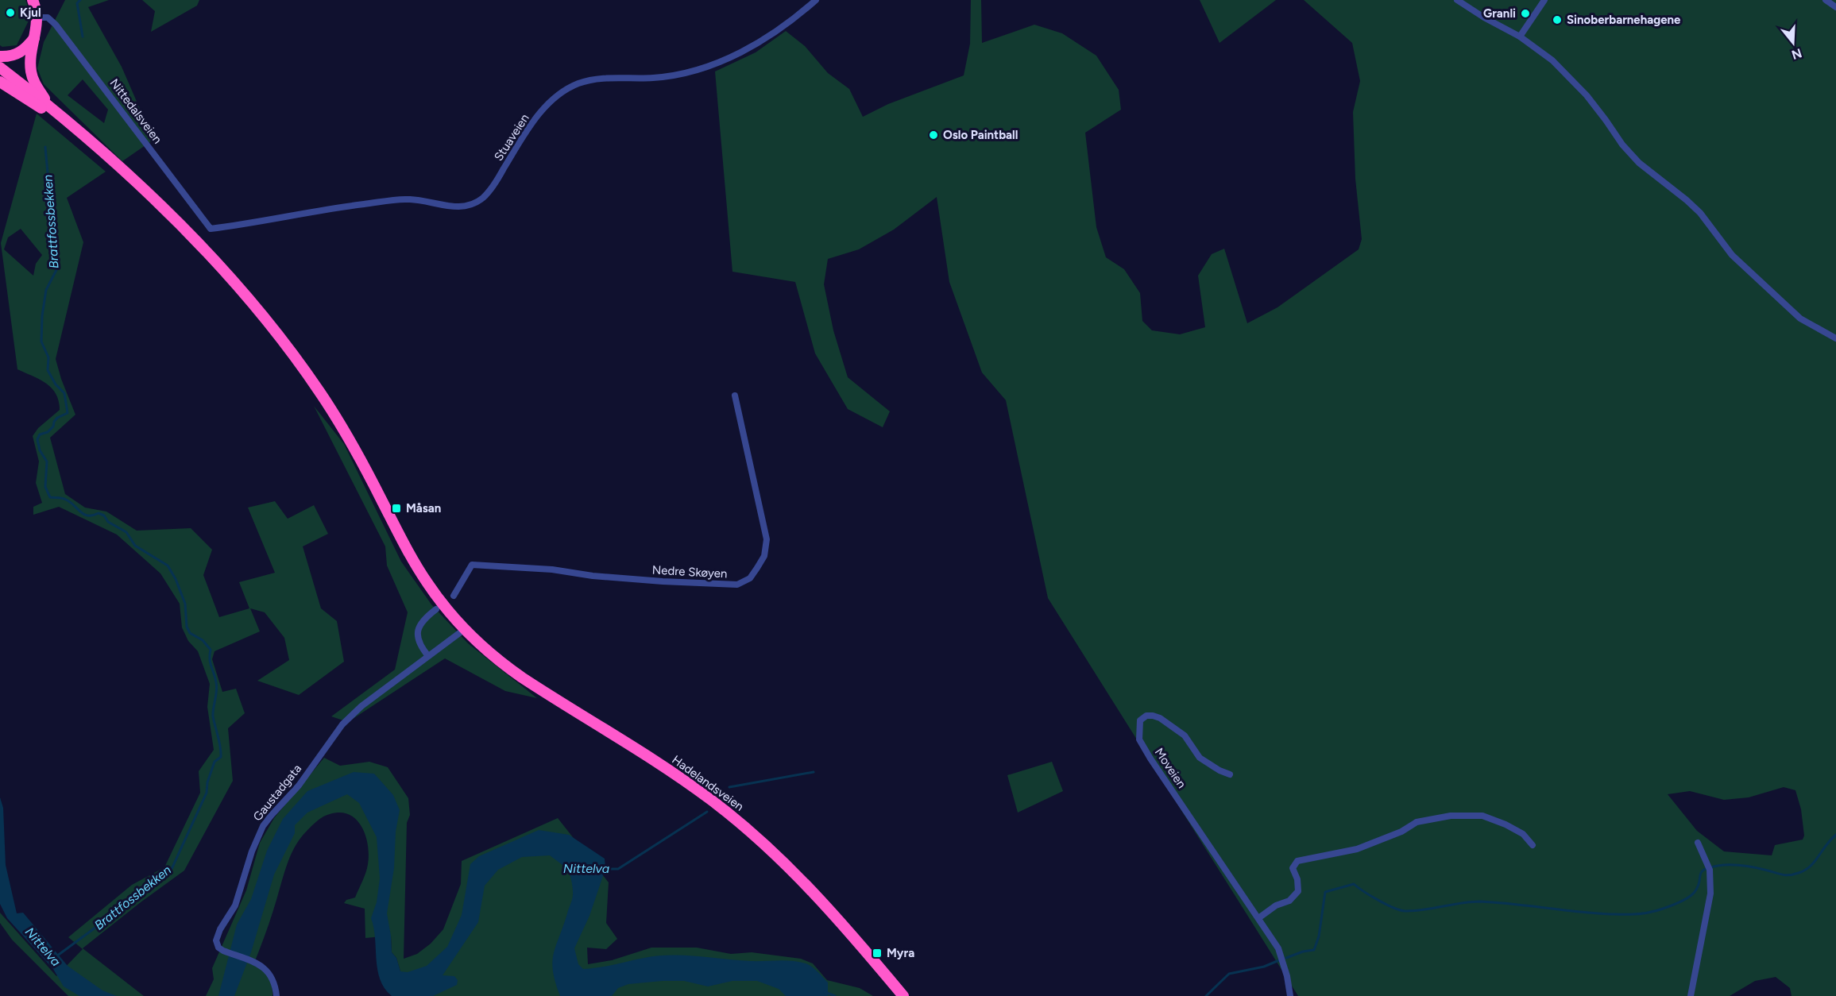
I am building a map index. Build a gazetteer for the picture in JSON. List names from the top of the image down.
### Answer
{
  "streets": {
    "highway": ["Hadelandsveien"],
    "street": [
      "Nittedalsveien",
      "Stuaveien",
      "Nedre Skøyen",
      "Moveien",
      "Gaustadgata"
    ]
  },
  "crossings": [
    ["Nittedalsveien", "Stuaveien"],
    ["Hadelandsveien", "Gaustadgata"]
  ],
  "water": ["Brattfossbekken", "Nittelva"],
  "places": {
    "other": [
      "Kjul",
      "Granli",
      "Sinoberbarnehagene",
      "Oslo Paintball"
    ],
    "transit": ["Måsan", "Myra"]
  },
  "north": "bottom"
}
